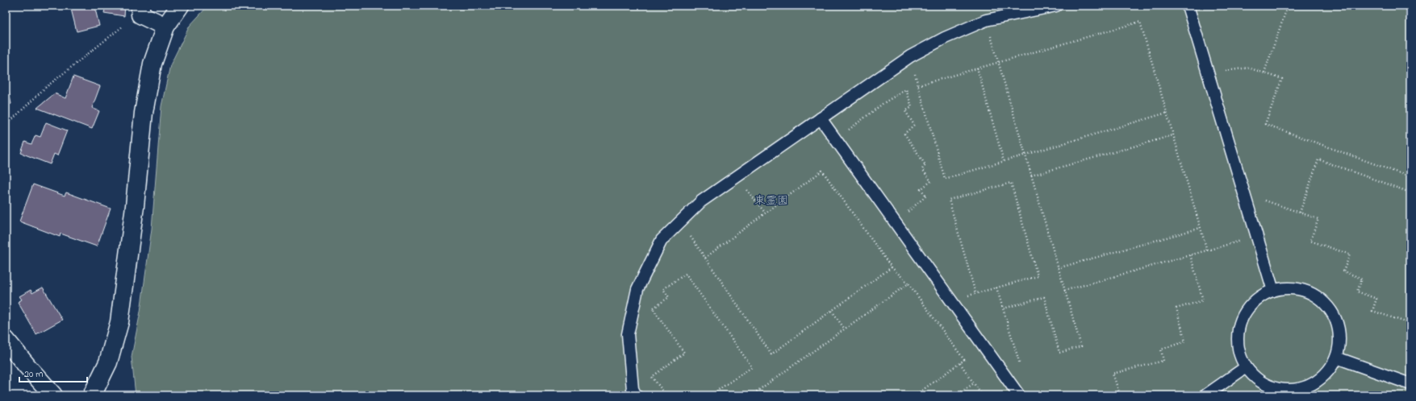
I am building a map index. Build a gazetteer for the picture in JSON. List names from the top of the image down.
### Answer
{
  "parks": ["東霊園"],
  "scale_bar": "20 m"
}
